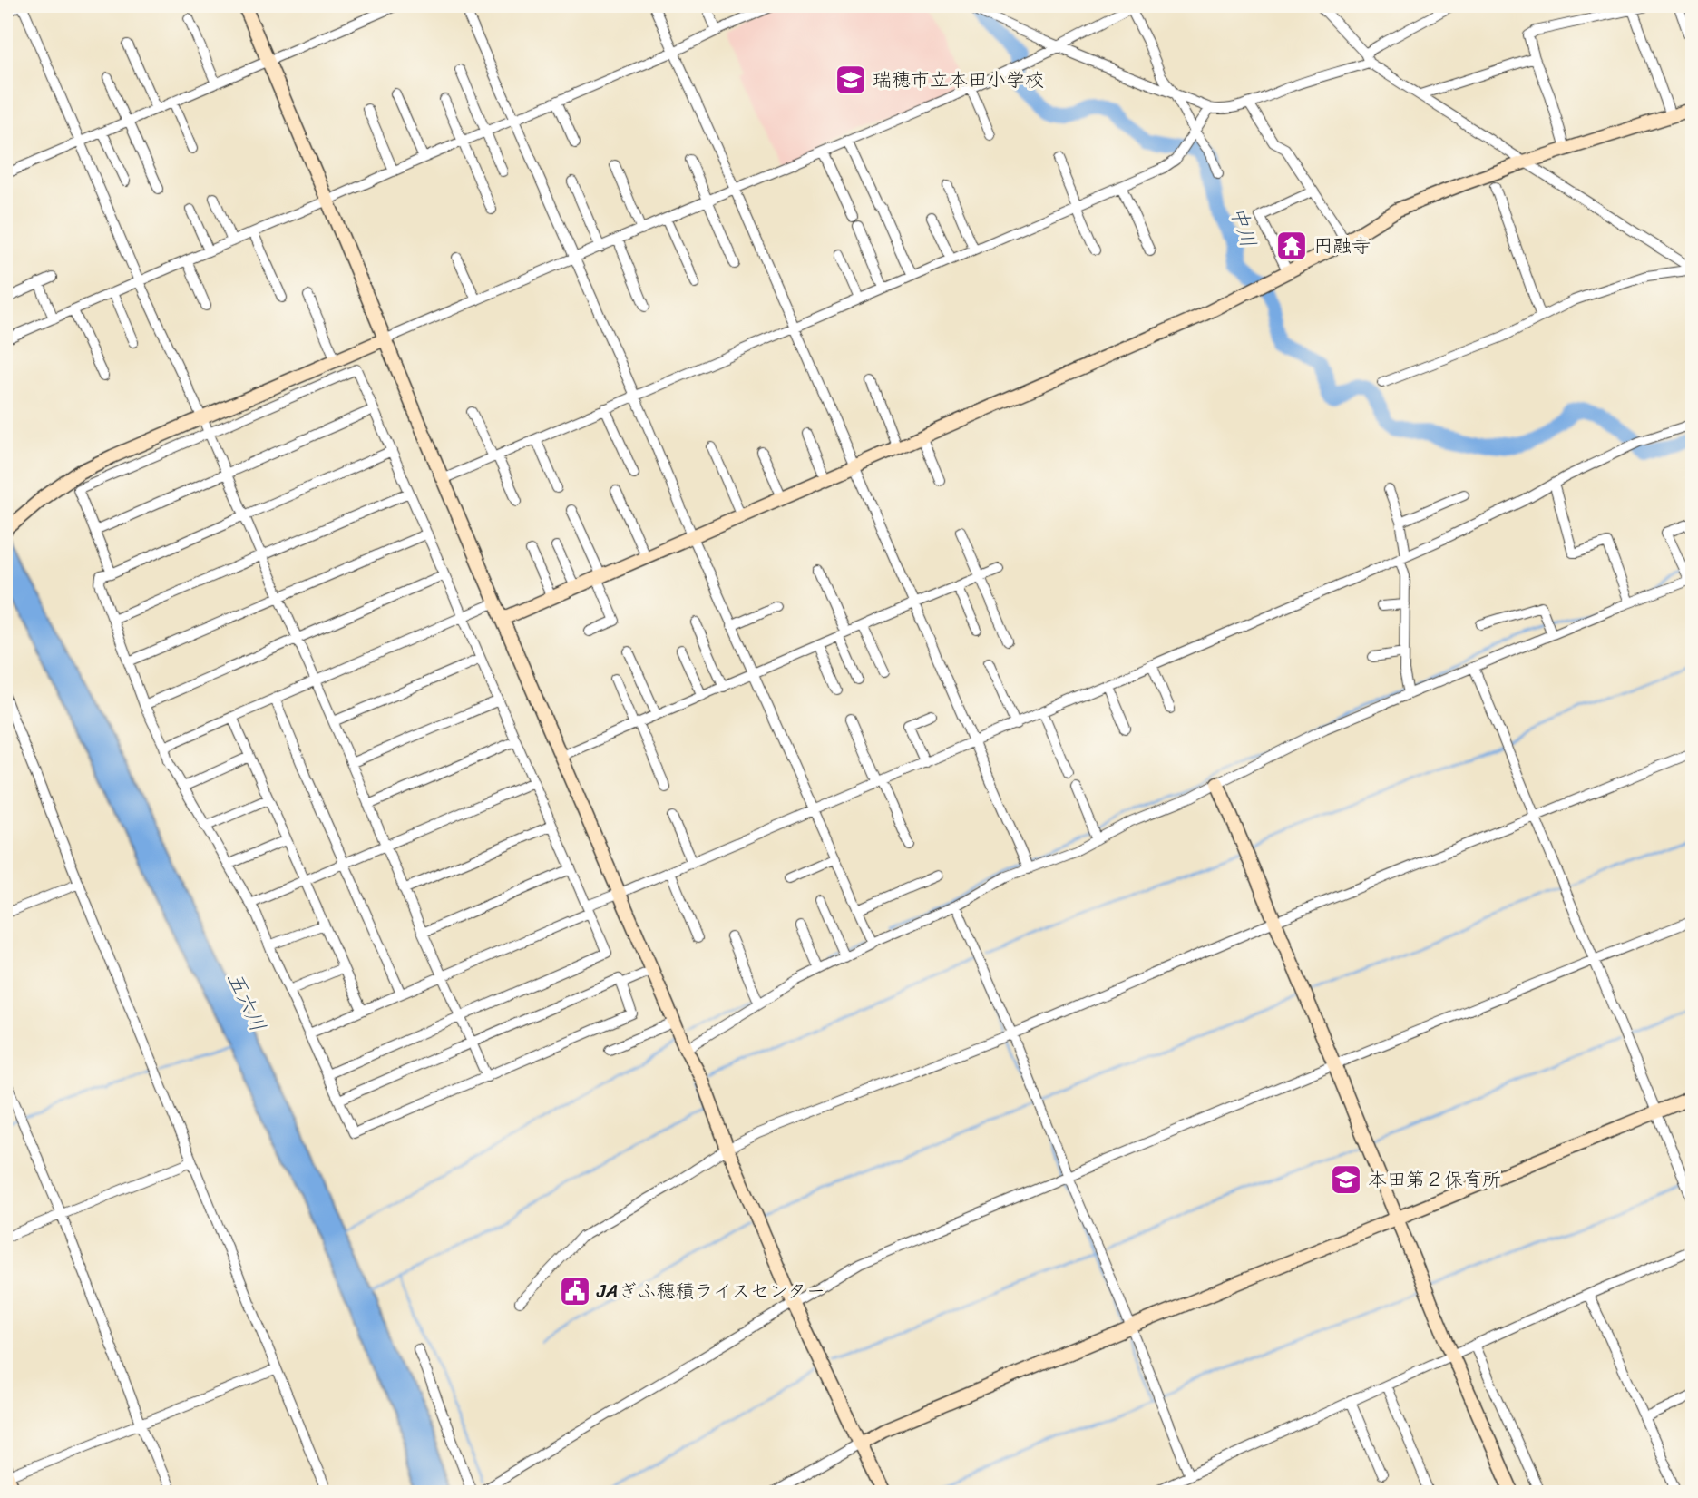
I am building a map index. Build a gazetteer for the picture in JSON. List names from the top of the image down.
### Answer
{
  "water": ["中川", "五六川"],
  "places": {
    "school or university": ["瑞穂市立本田小学校", "本田第２保育所"],
    "temple": ["円融寺"],
    "public building": ["JAぎふ穂積ライスセンター"]
  }
}
